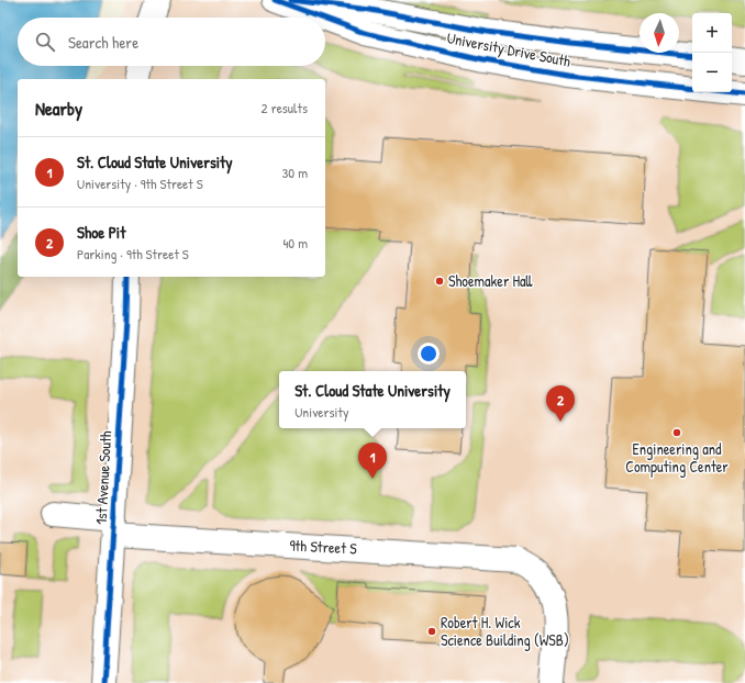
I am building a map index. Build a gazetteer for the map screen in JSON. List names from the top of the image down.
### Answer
{
  "streets": {
    "street": ["University Drive South", "1st Avenue South", "9th Street S"]
  },
  "crossings": [
    ["1st Avenue South", "9th Street S"]
  ],
  "places": ["Shoemaker Hall", "Engineering and Computing Center", "Robert H. Wick Science Building (WSB)"],
  "north": "bottom",
  "page": {
    "map_buttons": ["+", "−"],
    "search": "Search here",
    "heading": ["Nearby", "2 results"],
    "list": [
      {
        "mark": "1",
        "name": "St. Cloud State University",
        "note": "University · 9th Street S",
        "value": "30 m"
      },
      {
        "mark": "2",
        "name": "Shoe Pit",
        "note": "Parking · 9th Street S",
        "value": "40 m"
      }
    ],
    "popup": ["St. Cloud State University", "University"],
    "pins": ["2", "1"]
  }
}
